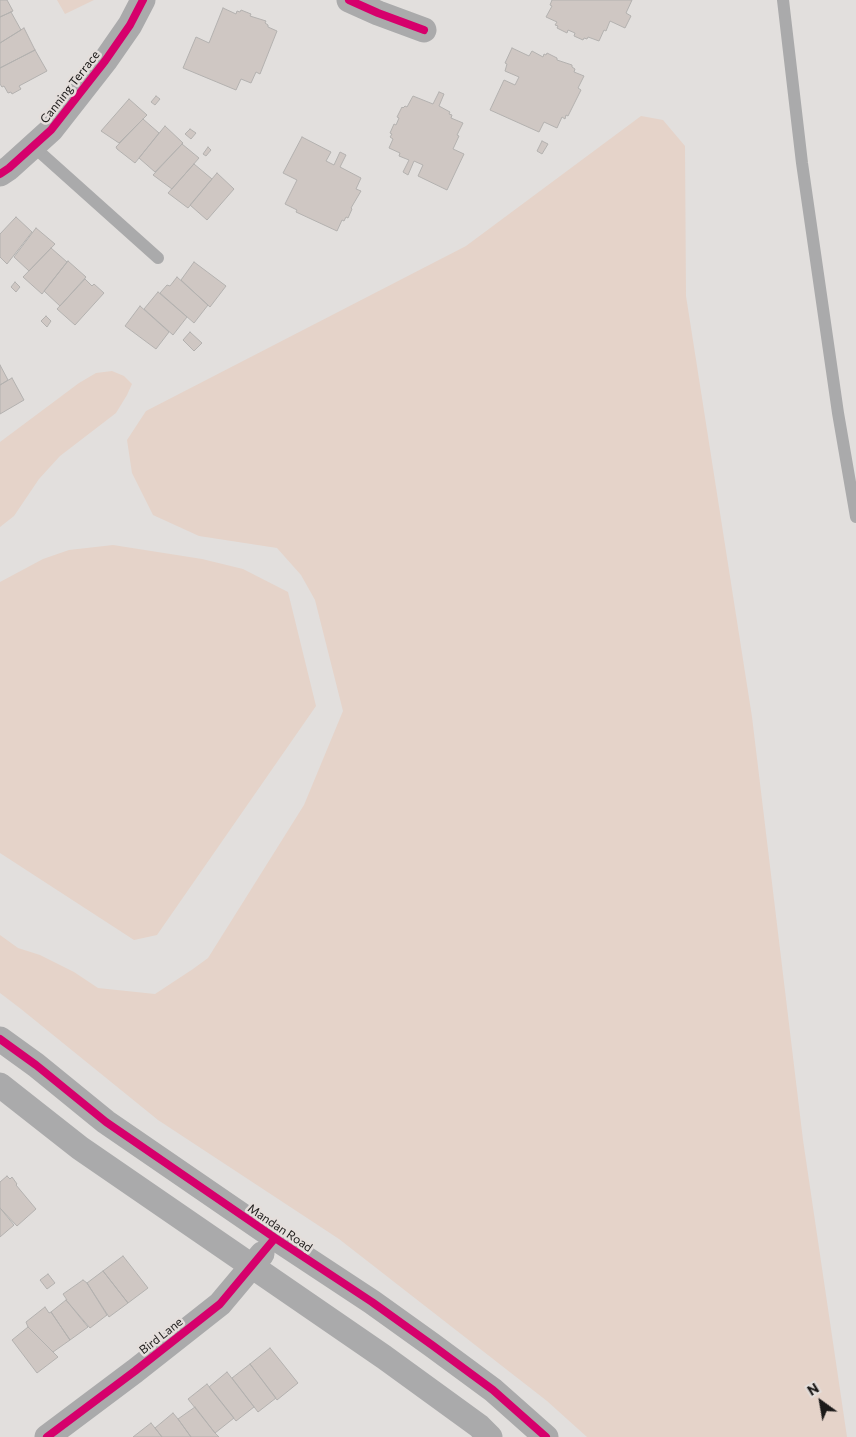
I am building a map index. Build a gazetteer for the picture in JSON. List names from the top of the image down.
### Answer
{
  "streets": {
    "street": ["Canning Terrace", "Mandan Road", "Bird Lane"]
  },
  "crossings": [
    ["Mandan Road", "Bird Lane"]
  ],
  "north": "top left"
}
